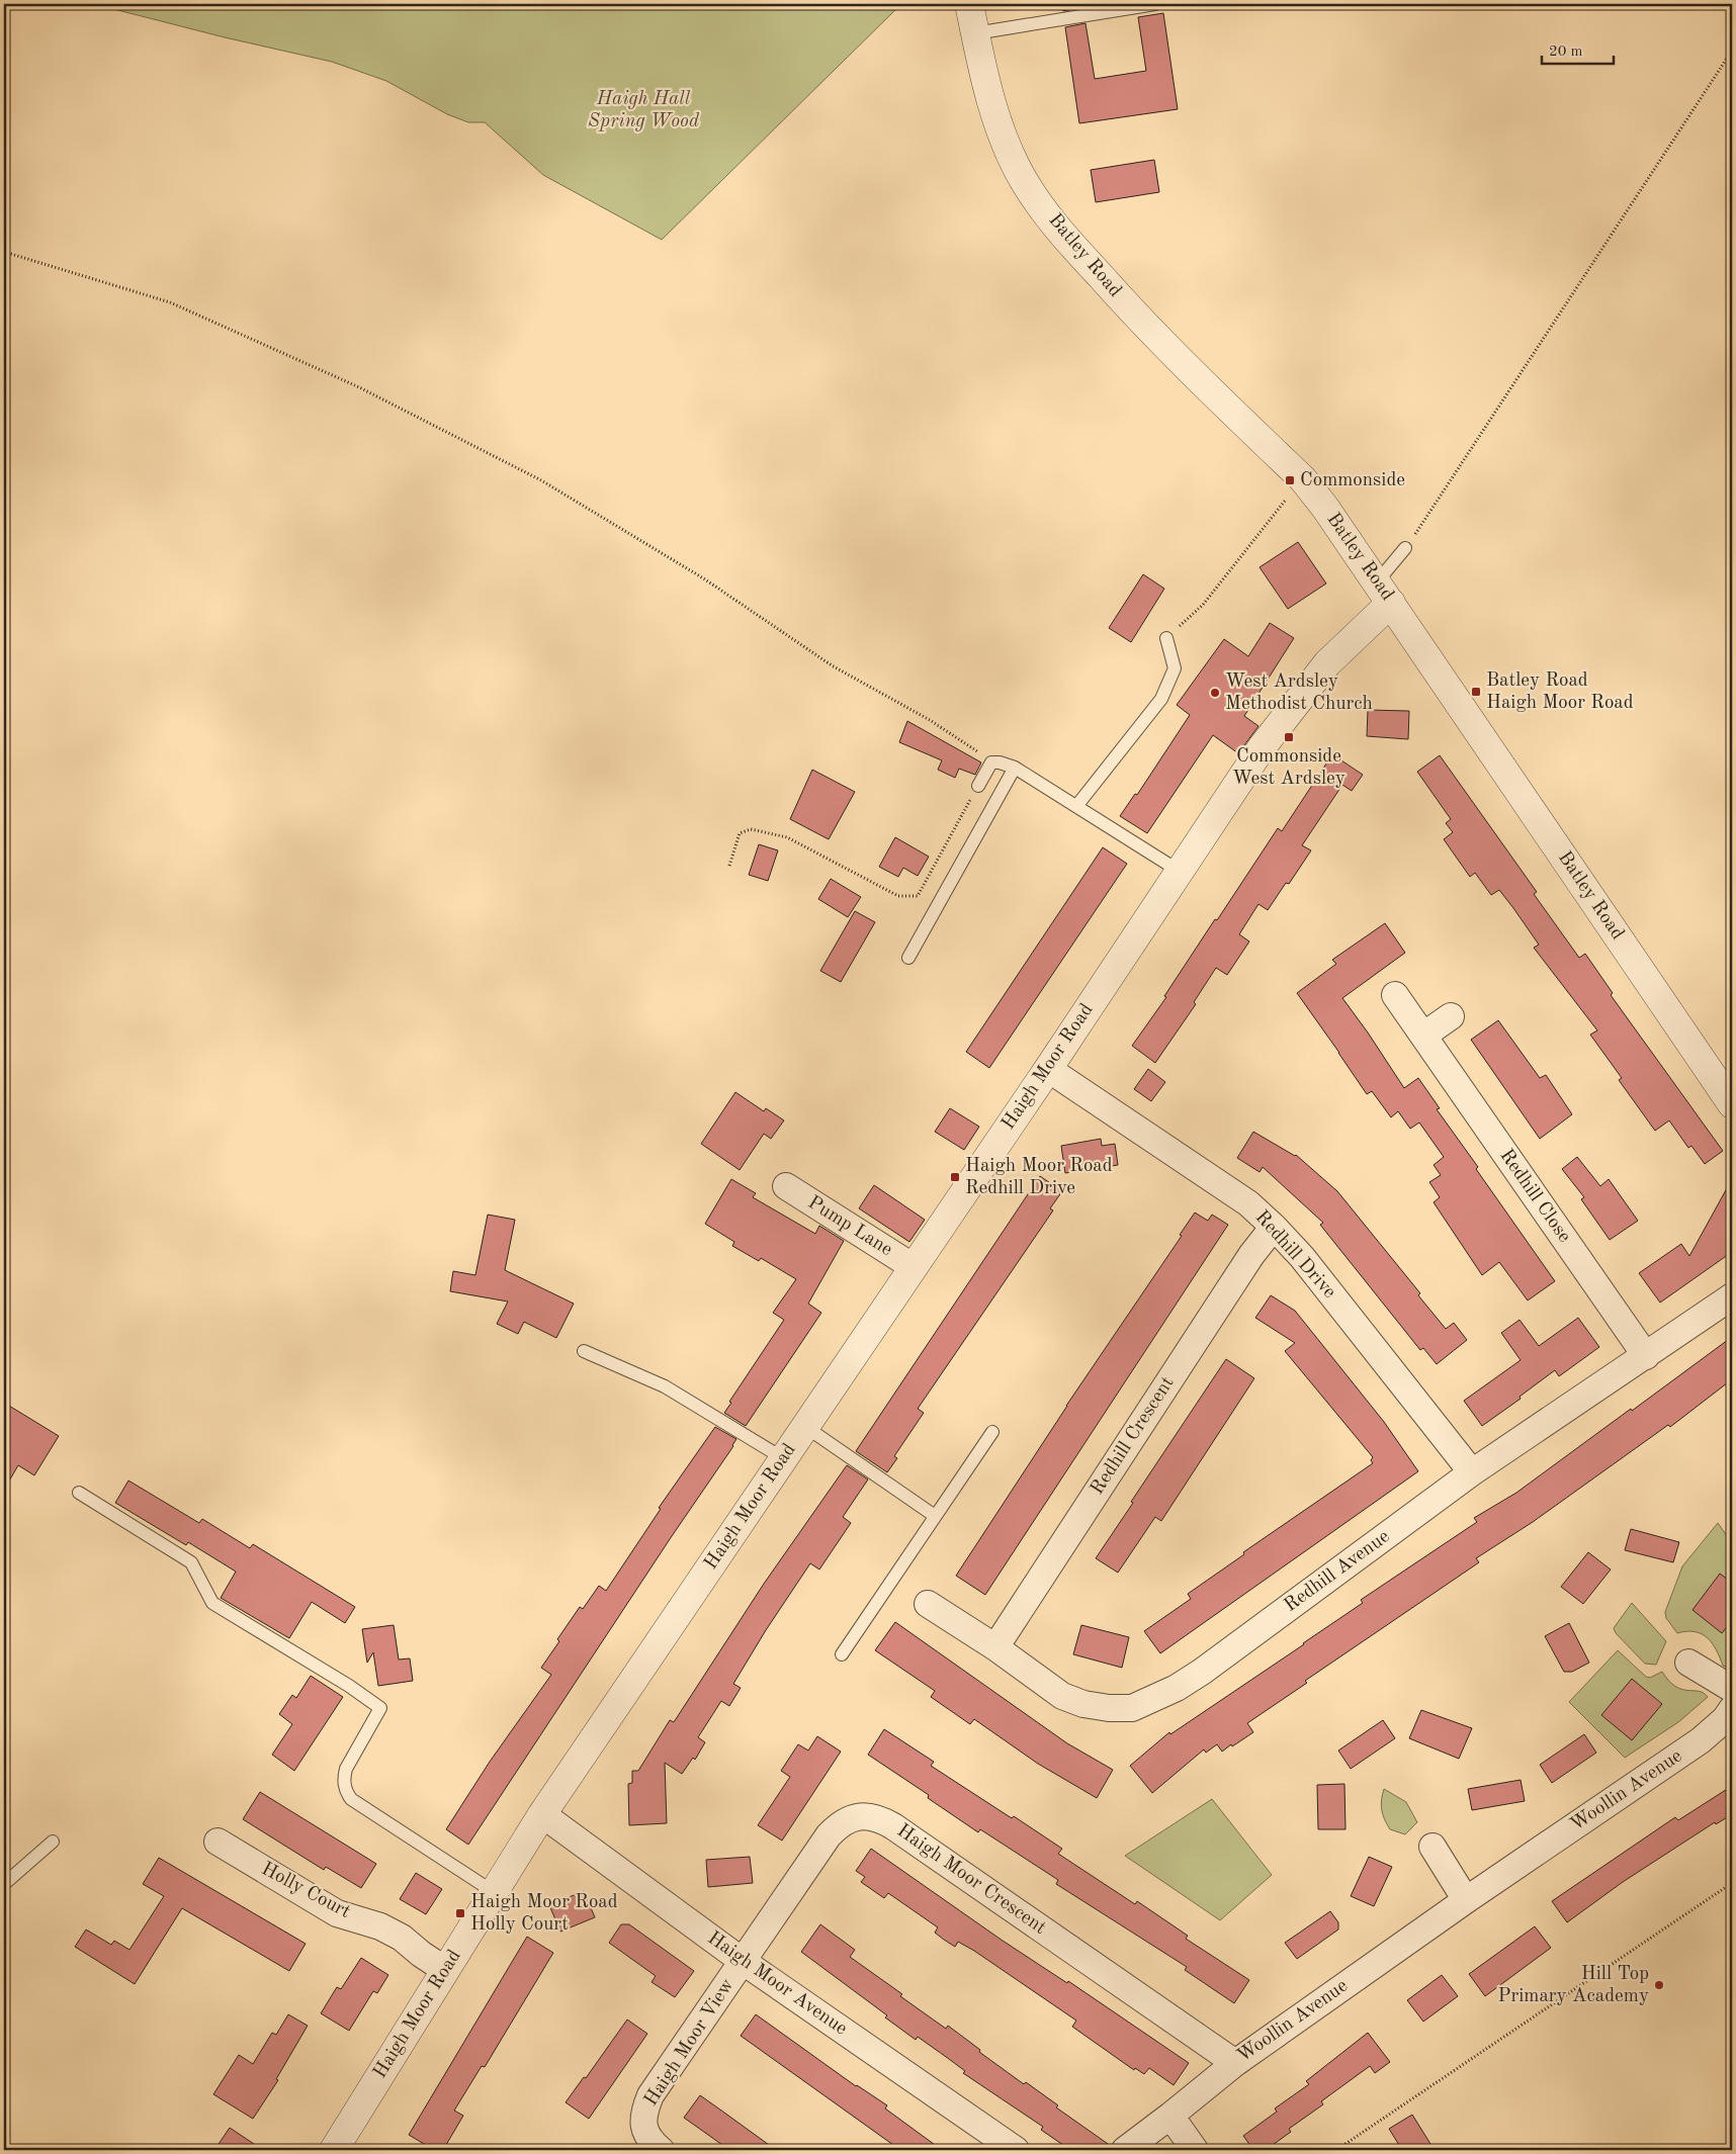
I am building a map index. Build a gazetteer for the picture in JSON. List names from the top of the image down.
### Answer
{
  "streets": {
    "street": [
      "Batley Road",
      "Haigh Moor Road",
      "Redhill Close",
      "Pump Lane",
      "Redhill Drive",
      "Redhill Crescent",
      "Redhill Avenue",
      "Woollin Avenue",
      "Haigh Moor Crescent",
      "Holly Court",
      "Haigh Moor Avenue",
      "Haigh Moor View"
    ]
  },
  "crossings": [
    ["Batley Road", "Haigh Moor Road"],
    ["Haigh Moor Road", "Pump Lane"],
    ["Haigh Moor Road", "Redhill Drive"],
    ["Haigh Moor Road", "Holly Court"],
    ["Haigh Moor Road", "Haigh Moor Avenue"],
    ["Redhill Close", "Redhill Avenue"],
    ["Redhill Drive", "Redhill Crescent"],
    ["Redhill Drive", "Redhill Avenue"],
    ["Redhill Crescent", "Redhill Avenue"],
    ["Woollin Avenue", "Haigh Moor Crescent"],
    ["Haigh Moor Crescent", "Haigh Moor Avenue"],
    ["Haigh Moor Crescent", "Haigh Moor View"],
    ["Haigh Moor Avenue", "Haigh Moor View"]
  ],
  "parks": ["Haigh Hall Spring Wood"],
  "places": {
    "transit": [
      "Commonside",
      "Batley Road Haigh Moor Road",
      "Commonside West Ardsley",
      "Haigh Moor Road Redhill Drive",
      "Haigh Moor Road Holly Court"
    ],
    "other": ["West Ardsley Methodist Church", "Hill Top Primary Academy"]
  },
  "scale_bar": "20 m"
}
